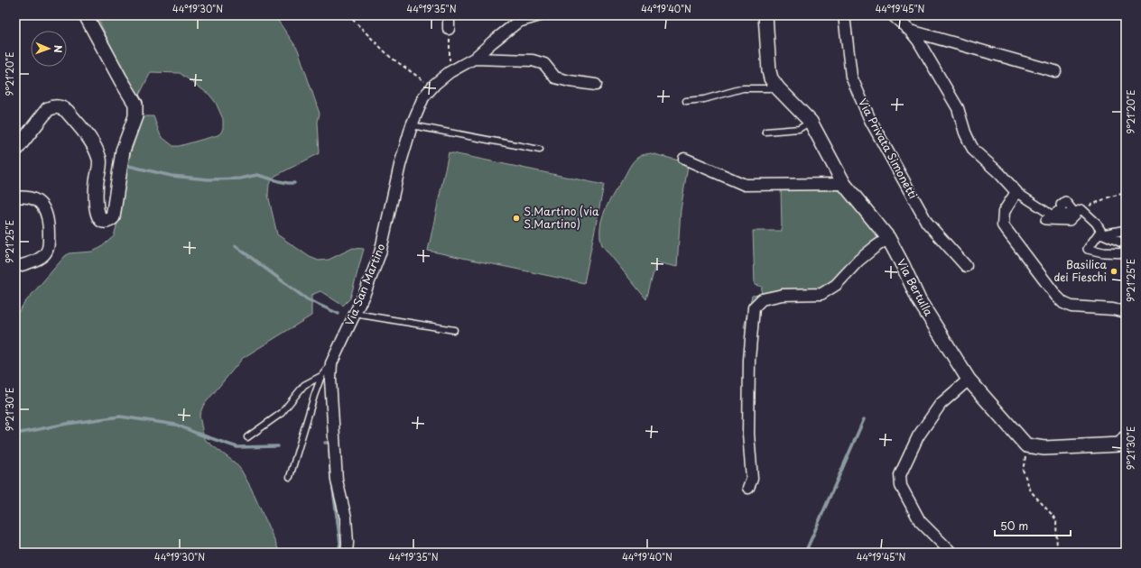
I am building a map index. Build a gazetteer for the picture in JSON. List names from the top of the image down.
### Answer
{
  "streets": {
    "street": ["Via Privata Simonetti", "Via San Martino", "Via Bertulla"]
  },
  "places": ["S.Martino (via S.Martino)", "Basilica dei Fieschi"],
  "scale_bar": "50 m",
  "north": "right",
  "coordinates": [
    "44°19'30\"N",
    "44°19'35\"N",
    "44°19'40\"N",
    "44°19'45\"N",
    "9°21'20\"E",
    "9°21'25\"E",
    "9°21'30\"E"
  ]
}
